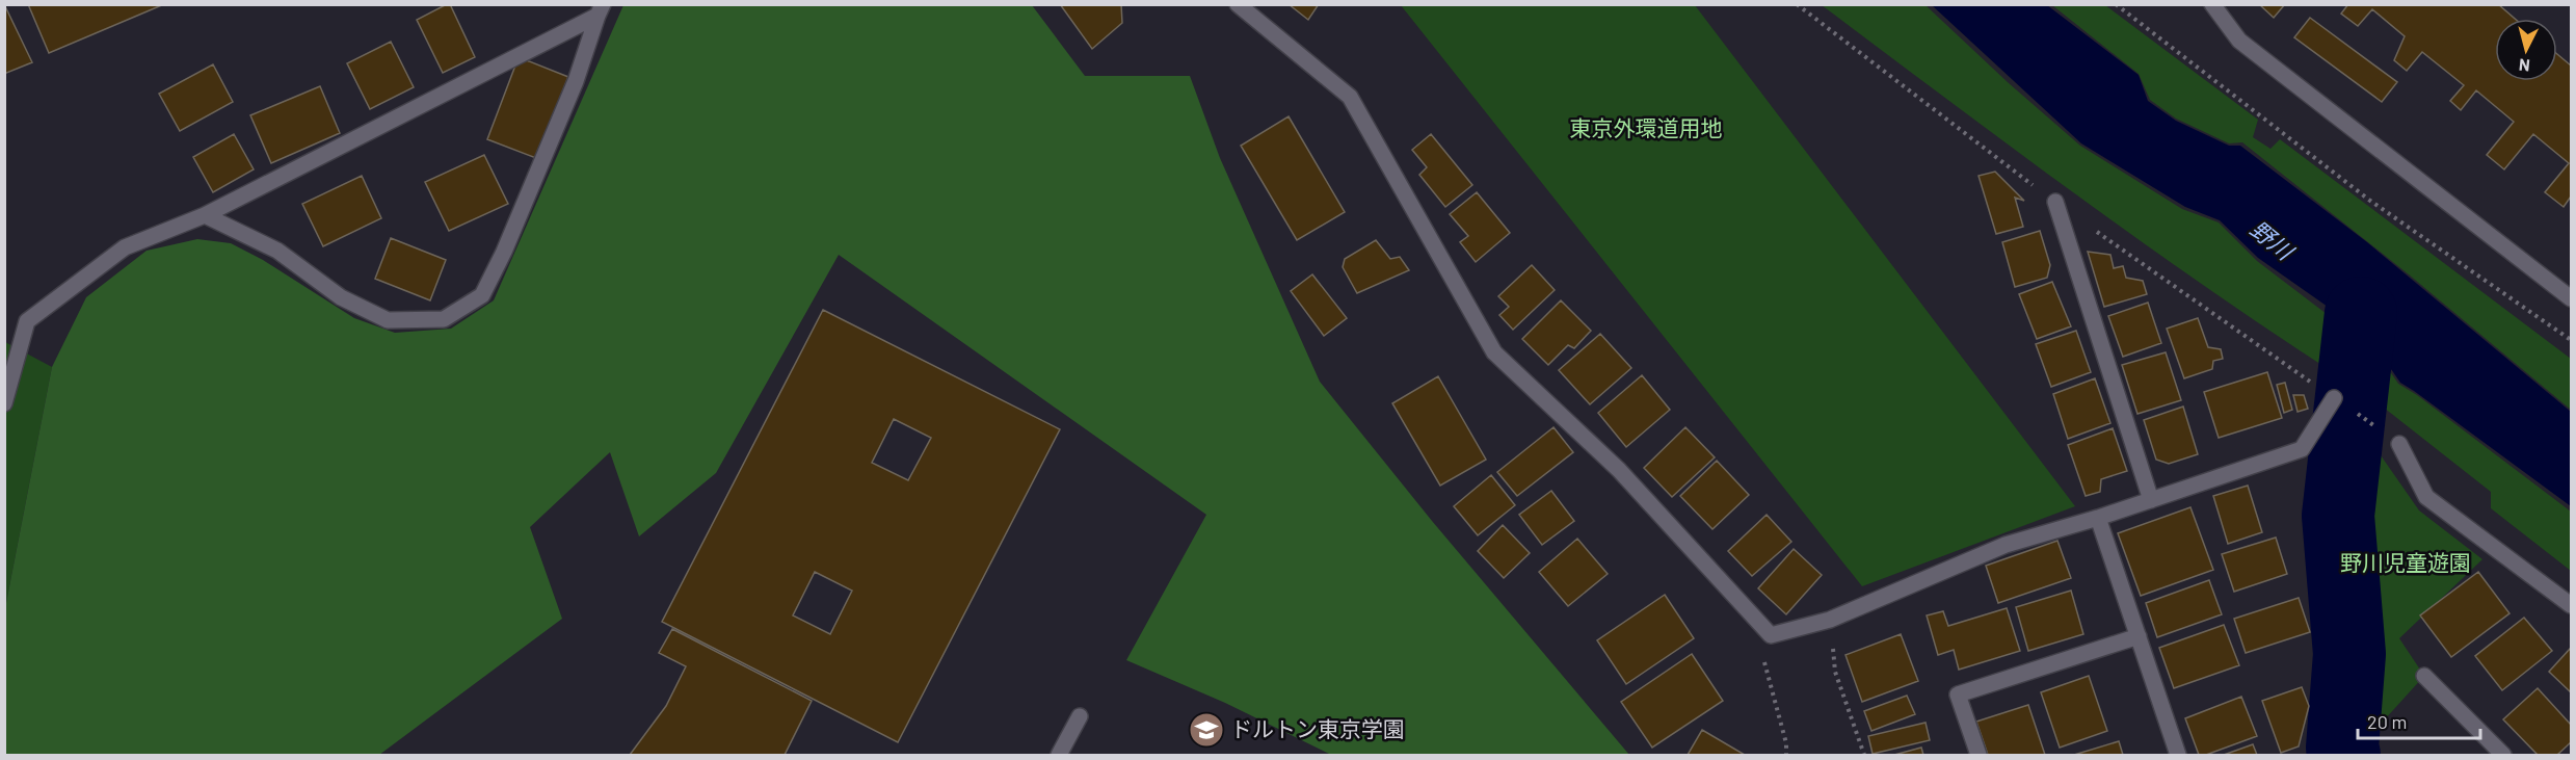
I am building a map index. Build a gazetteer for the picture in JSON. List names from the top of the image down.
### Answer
{
  "water": ["野川"],
  "parks": ["東京外環道用地", "野川児童遊園"],
  "places": {
    "school or university": ["ドルトン東京学園"]
  },
  "scale_bar": "20 m",
  "north": "bottom"
}
